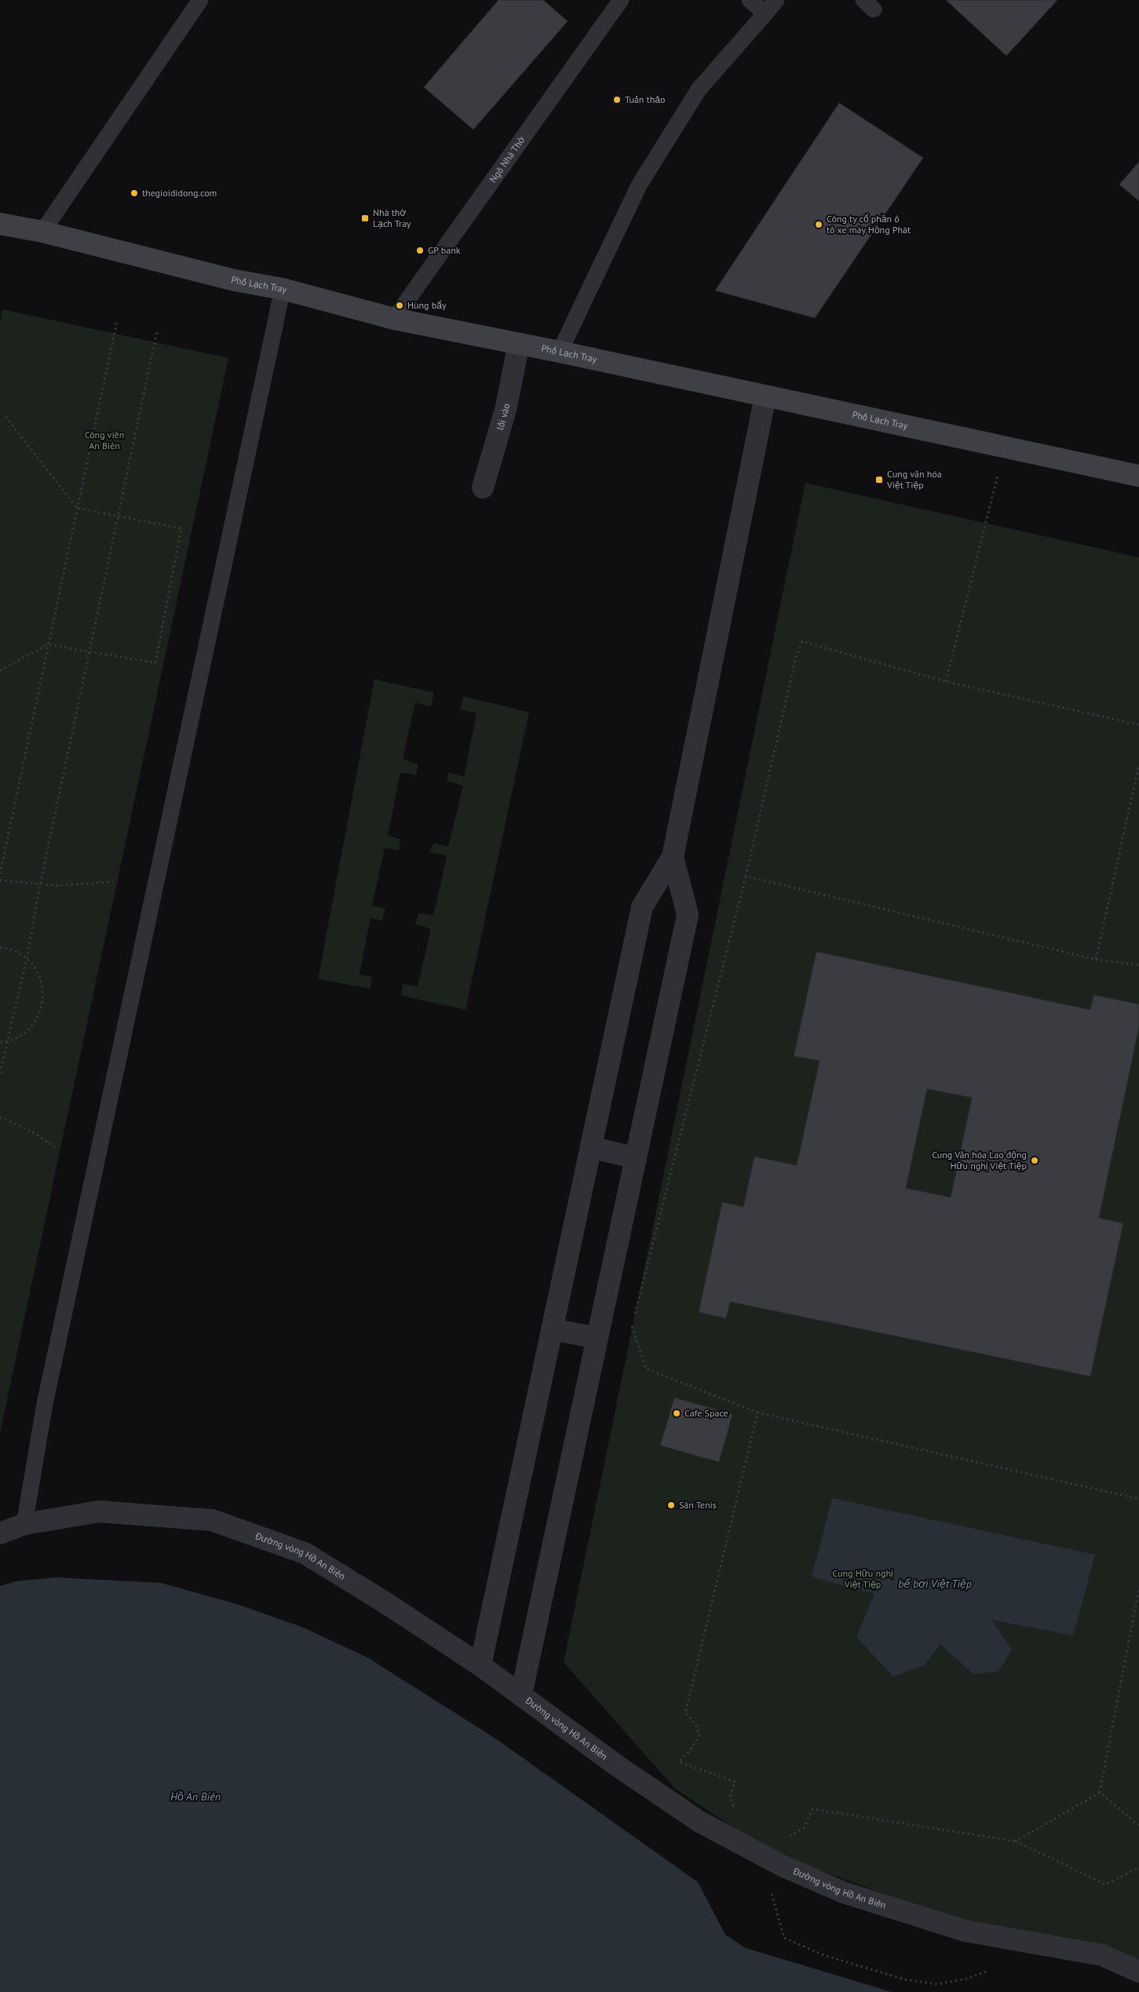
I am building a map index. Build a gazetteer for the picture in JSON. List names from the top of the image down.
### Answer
{
  "streets": {
    "main road": ["Phố Lạch Tray"],
    "street": ["lối vào", "Đường vòng Hồ An Biên"],
    "lane": ["Ngõ Nhà Thờ"]
  },
  "crossings": [
    ["Ngõ Nhà Thờ", "Phố Lạch Tray"],
    ["Phố Lạch Tray", "lối vào"]
  ],
  "water": ["bể bơi Việt Tiệp", "Hồ An Biên"],
  "parks": ["Công viên An Biên", "Cung Hữu nghị Việt Tiệp"],
  "places": {
    "other": [
      "Tuấn thảo",
      "thegioididong.com",
      "Công ty cổ phần ô tô xe máy Hồng Phát",
      "GP bank",
      "Hùng bẩy",
      "Cung Văn hóa Lao động Hữu nghị Việt Tiệp",
      "Cafe Space",
      "Sân Tenis"
    ],
    "transit": ["Nhà thờ Lạch Tray", "Cung văn hóa Việt Tiệp"]
  }
}
